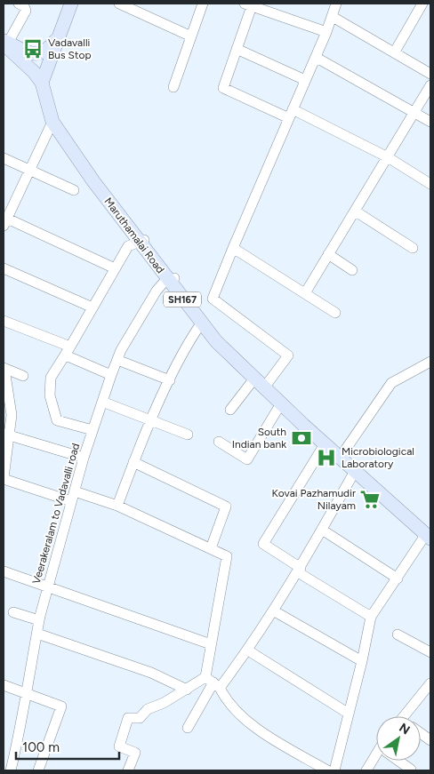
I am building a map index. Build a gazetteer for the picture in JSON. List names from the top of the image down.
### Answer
{
  "streets": {
    "main road": ["Maruthamalai Road", "SH167"],
    "street": ["Veerakeralam to Vadavalli road"]
  },
  "crossings": [
    ["Maruthamalai Road", "Veerakeralam to Vadavalli road"]
  ],
  "places": {
    "bus stop": ["Vadavalli Bus Stop"],
    "bank": ["South Indian bank"],
    "hospital": ["Microbiological Laboratory"],
    "supermarket": ["Kovai Pazhamudir Nilayam"]
  },
  "scale_bar": "100 m",
  "north": "top right"
}
